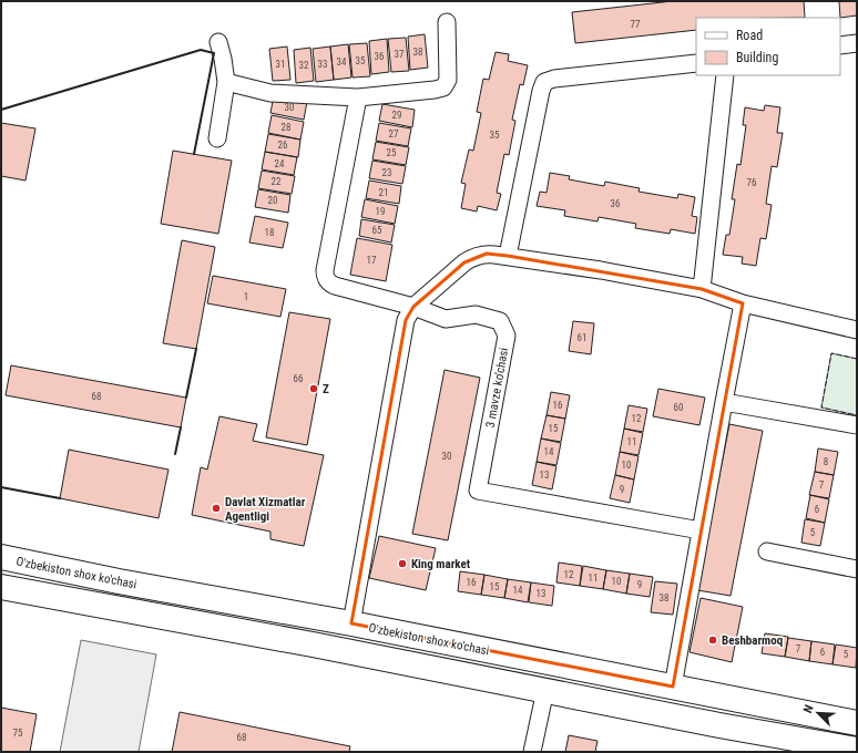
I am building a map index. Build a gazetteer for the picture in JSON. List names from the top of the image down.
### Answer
{
  "streets": {
    "main road": ["O'zbekiston shox ko'chasi"],
    "street": ["3 mavze ko'chasi"]
  },
  "places": [
    "Z",
    "Davlat Xizmatlar Agentligi",
    "King market",
    "Beshbarmoq"
  ],
  "house_numbers": [
    "77",
    "38",
    "37",
    "36",
    "35",
    "34",
    "31",
    "33",
    "32",
    "30",
    "29",
    "28",
    "27",
    "35",
    "26",
    "25",
    "24",
    "23",
    "22",
    "76",
    "21",
    "20",
    "36",
    "19",
    "65",
    "18",
    "17",
    "1",
    "61",
    "66",
    "68",
    "16",
    "60",
    "12",
    "15",
    "11",
    "14",
    "30",
    "8",
    "10",
    "13",
    "7",
    "9",
    "6",
    "5",
    "12",
    "11",
    "10",
    "16",
    "9",
    "15",
    "14",
    "13",
    "38",
    "7",
    "6",
    "5",
    "75",
    "68"
  ],
  "legend": ["Road", "Building"],
  "north": "top left"
}
